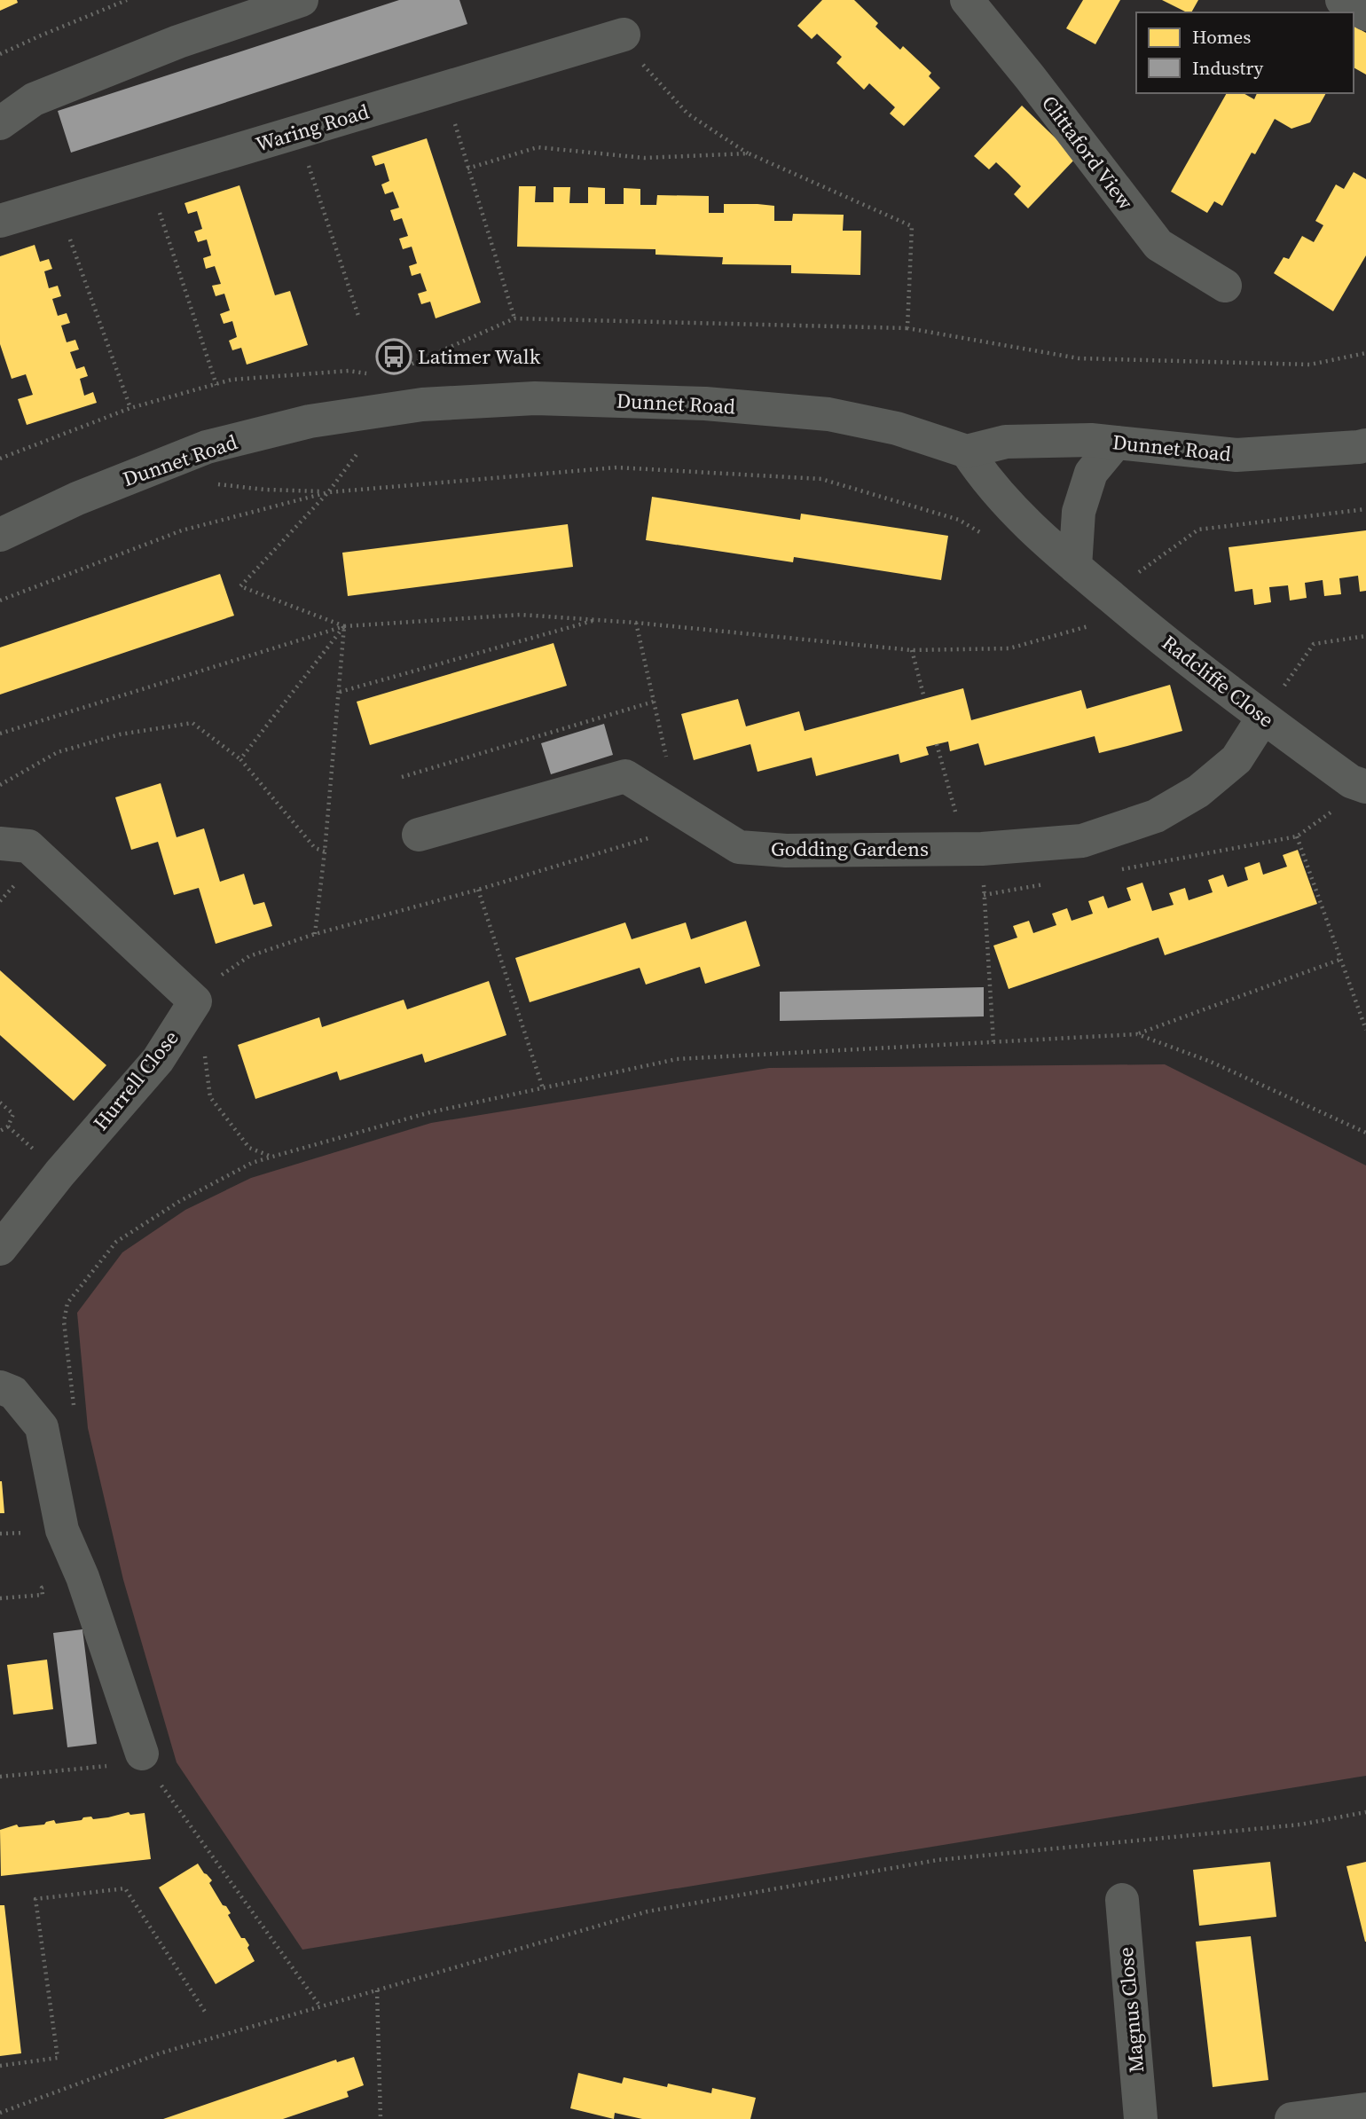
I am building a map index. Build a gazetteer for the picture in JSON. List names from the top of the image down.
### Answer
{
  "streets": {
    "street": [
      "Waring Road",
      "Clittaford View",
      "Dunnet Road",
      "Radcliffe Close",
      "Godding Gardens",
      "Hurrell Close",
      "Magnus Close"
    ]
  },
  "crossings": [
    ["Dunnet Road", "Radcliffe Close"],
    ["Radcliffe Close", "Godding Gardens"]
  ],
  "places": {
    "bus stop": ["Latimer Walk"]
  },
  "legend": ["Homes", "Industry"]
}
